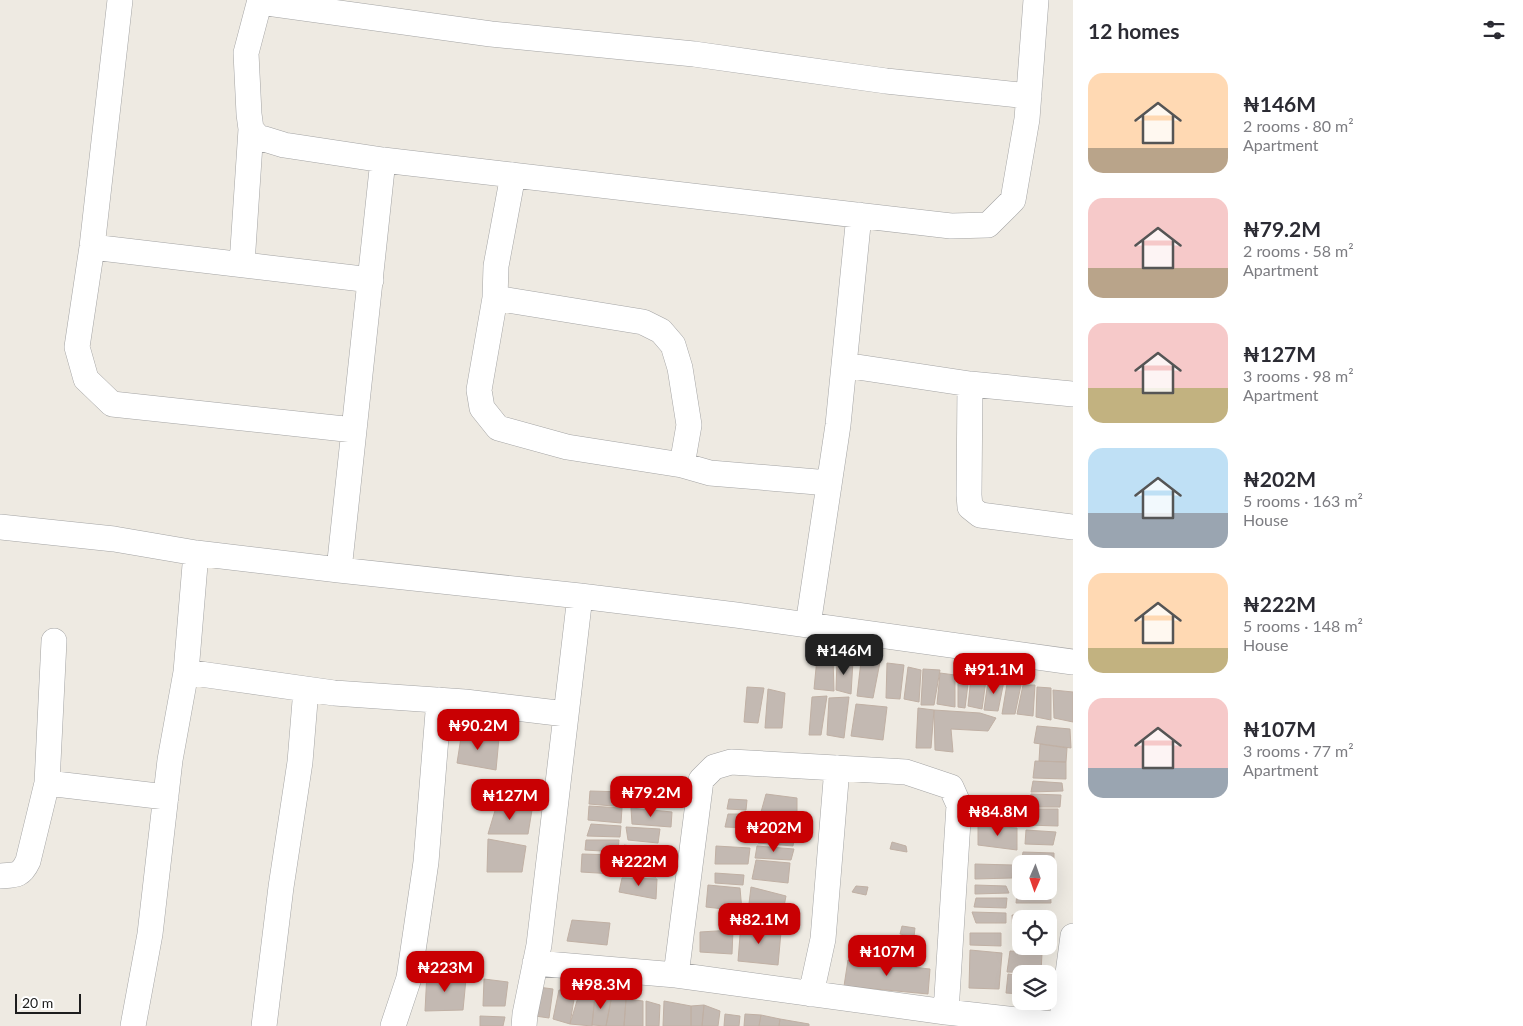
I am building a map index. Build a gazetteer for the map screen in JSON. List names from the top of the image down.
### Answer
{
  "scale_bar": "20 m",
  "north": "bottom",
  "page": {
    "heading": "12 homes",
    "list": [
      {
        "name": "₦146M",
        "note": "2 rooms · 80 m² · Apartment"
      },
      {
        "name": "₦79.2M",
        "note": "2 rooms · 58 m² · Apartment"
      },
      {
        "name": "₦127M",
        "note": "3 rooms · 98 m² · Apartment"
      },
      {
        "name": "₦202M",
        "note": "5 rooms · 163 m² · House"
      },
      {
        "name": "₦222M",
        "note": "5 rooms · 148 m² · House"
      },
      {
        "name": "₦107M",
        "note": "3 rooms · 77 m² · Apartment"
      }
    ],
    "price": [
      "₦146M",
      "₦91.1M",
      "₦90.2M",
      "₦79.2M",
      "₦127M",
      "₦84.8M",
      "₦202M",
      "₦222M",
      "₦82.1M",
      "₦107M",
      "₦223M",
      "₦98.3M"
    ],
    "scale": "20 m"
  }
}
